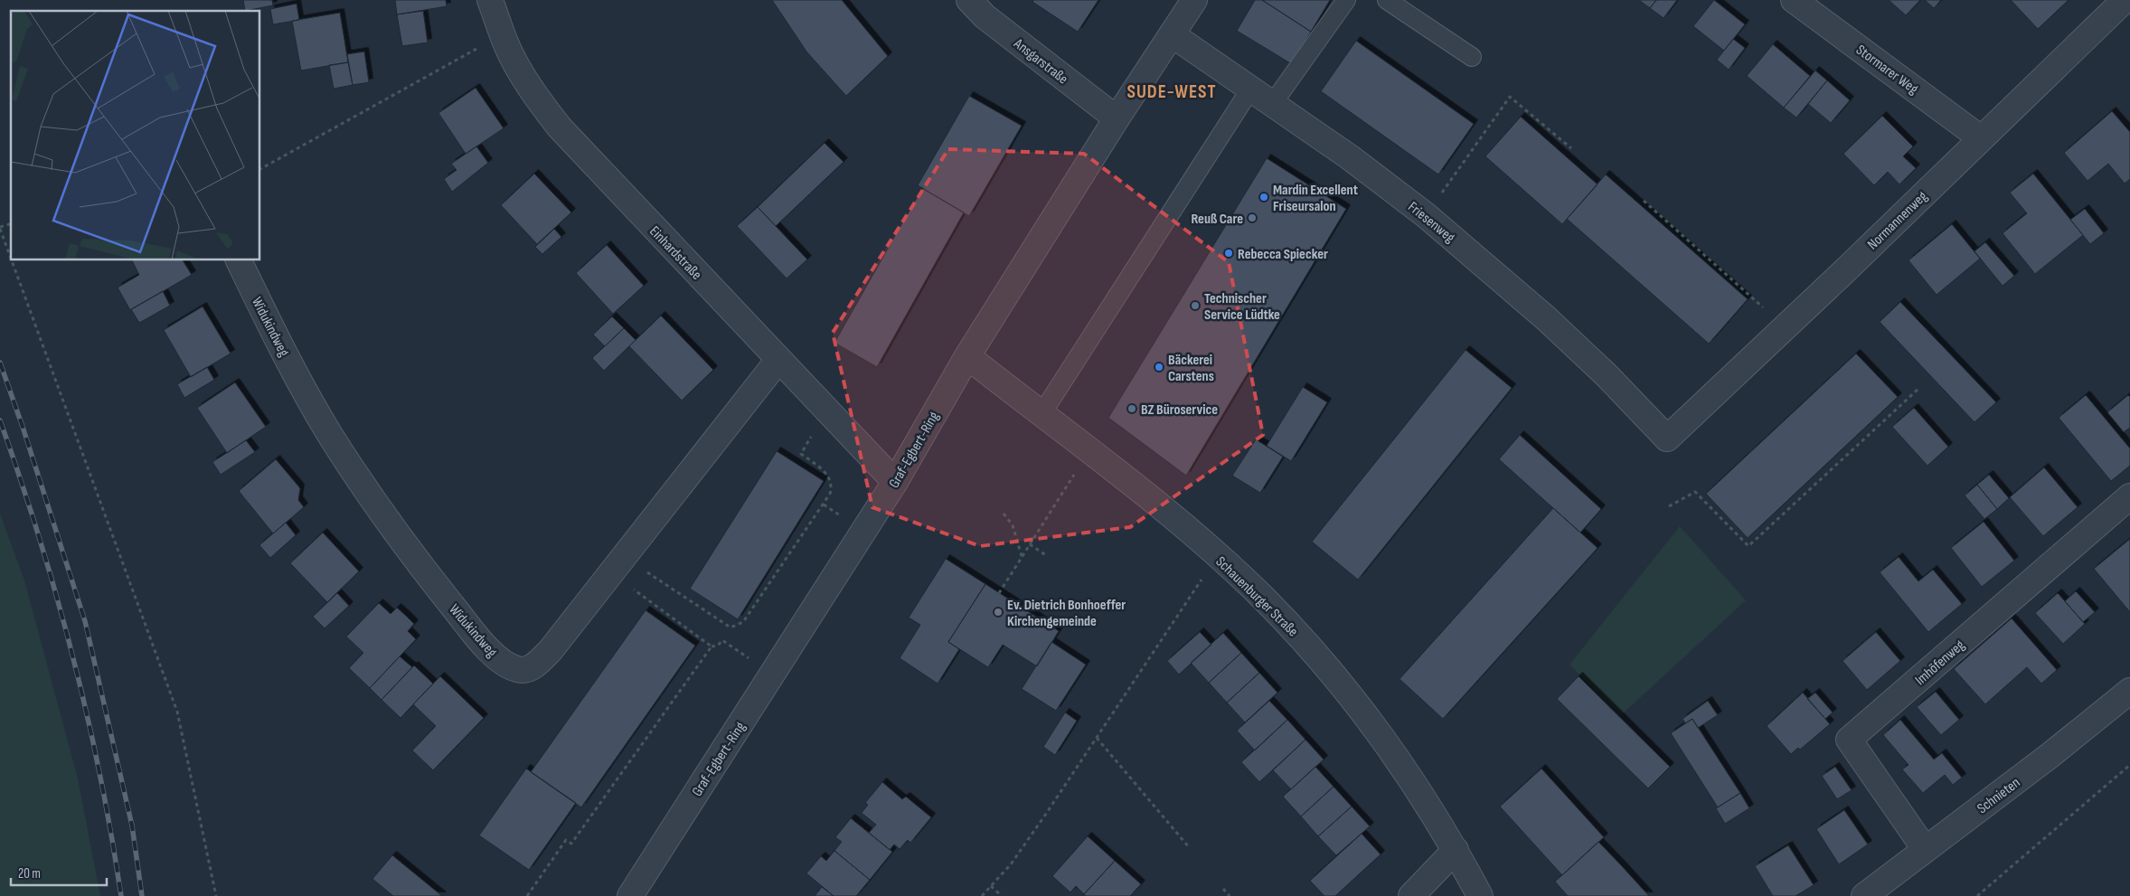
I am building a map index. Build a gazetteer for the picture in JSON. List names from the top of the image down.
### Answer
{
  "streets": {
    "street": [
      "Ansgarstraße",
      "Stormarer Weg",
      "Normannenweg",
      "Friesenweg",
      "Einhardstraße",
      "Widukindweg",
      "Graf-Egbert-Ring",
      "Schauenburger Straße",
      "Imhöfenweg",
      "Schnieten"
    ]
  },
  "crossings": [
    ["Ansgarstraße", "Graf-Egbert-Ring"],
    ["Stormarer Weg", "Normannenweg"],
    ["Normannenweg", "Friesenweg"],
    ["Friesenweg", "Graf-Egbert-Ring"],
    ["Einhardstraße", "Widukindweg"],
    ["Einhardstraße", "Graf-Egbert-Ring"],
    ["Graf-Egbert-Ring", "Schauenburger Straße"],
    ["Imhöfenweg", "Schnieten"]
  ],
  "districts": ["SUDE-WEST"],
  "places": [
    "Mardin Excellent Friseursalon",
    "Reuß Care",
    "Rebecca Spiecker",
    "Technischer Service Lüdtke",
    "Bäckerei Carstens",
    "BZ Büroservice",
    "Ev. Dietrich Bonhoeffer Kirchengemeinde"
  ],
  "scale_bar": "20 m"
}
